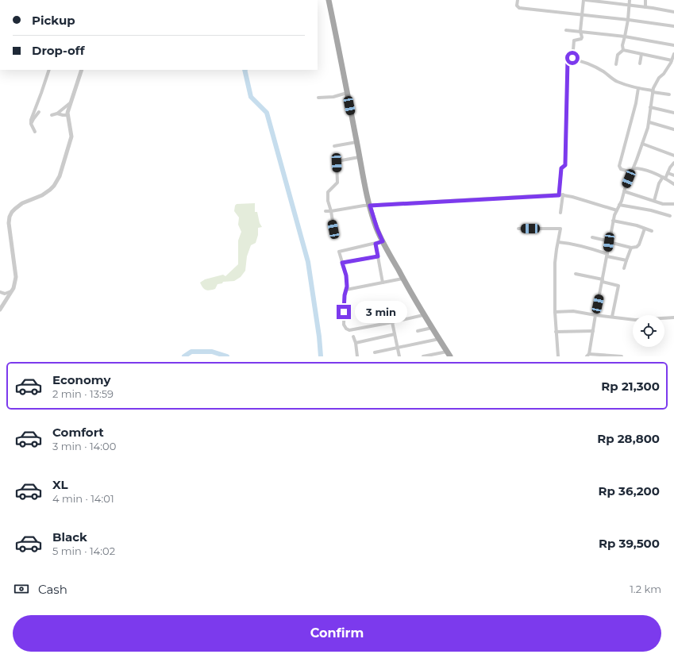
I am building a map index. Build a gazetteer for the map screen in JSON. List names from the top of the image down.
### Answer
{
  "page": {
    "banner": ["Pickup", "Drop-off"],
    "bubble": "3 min",
    "list": [
      {
        "name": "Economy",
        "note": "2 min · 13:59",
        "value": "Rp 21,300"
      },
      {
        "name": "Comfort",
        "note": "3 min · 14:00",
        "value": "Rp 28,800"
      },
      {
        "name": "XL",
        "note": "4 min · 14:01",
        "value": "Rp 36,200"
      },
      {
        "name": "Black",
        "note": "5 min · 14:02",
        "value": "Rp 39,500"
      }
    ],
    "pay": ["Cash", "1.2 km"],
    "buttons": "Confirm"
  }
}
